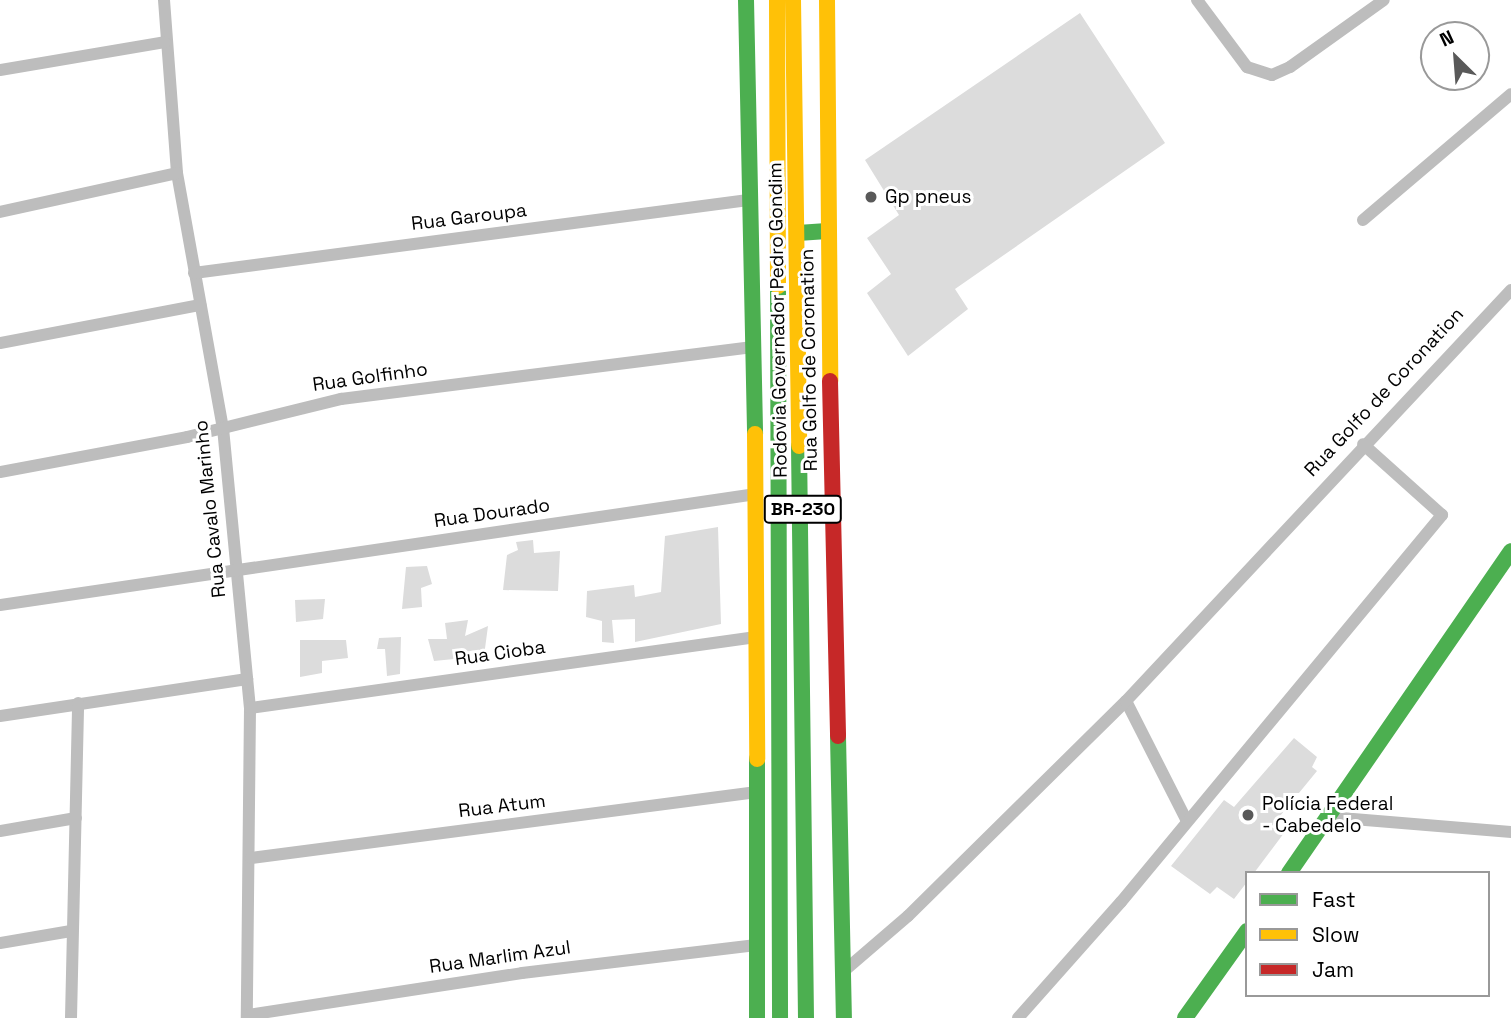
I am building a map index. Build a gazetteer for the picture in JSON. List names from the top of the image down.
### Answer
{
  "streets": {
    "main road": ["Rodovia Governador Pedro Gondim", "Rua Golfo de Coronation", "BR-230"],
    "street": [
      "Rua Garoupa",
      "Rua Golfinho",
      "Rua Cavalo Marinho",
      "Rua Dourado",
      "Rua Cioba",
      "Rua Atum",
      "Rua Marlim Azul"
    ]
  },
  "crossings": [
    ["Rua Garoupa", "Rua Cavalo Marinho"],
    ["Rua Golfinho", "Rua Cavalo Marinho"],
    ["Rua Cavalo Marinho", "Rua Dourado"],
    ["Rua Cavalo Marinho", "Rua Cioba"],
    ["Rua Cavalo Marinho", "Rua Atum"],
    ["Rua Cavalo Marinho", "Rua Marlim Azul"]
  ],
  "places": ["Gp pneus", "Polícia Federal - Cabedelo"],
  "legend": ["Fast", "Slow", "Jam"],
  "north": "top left"
}
